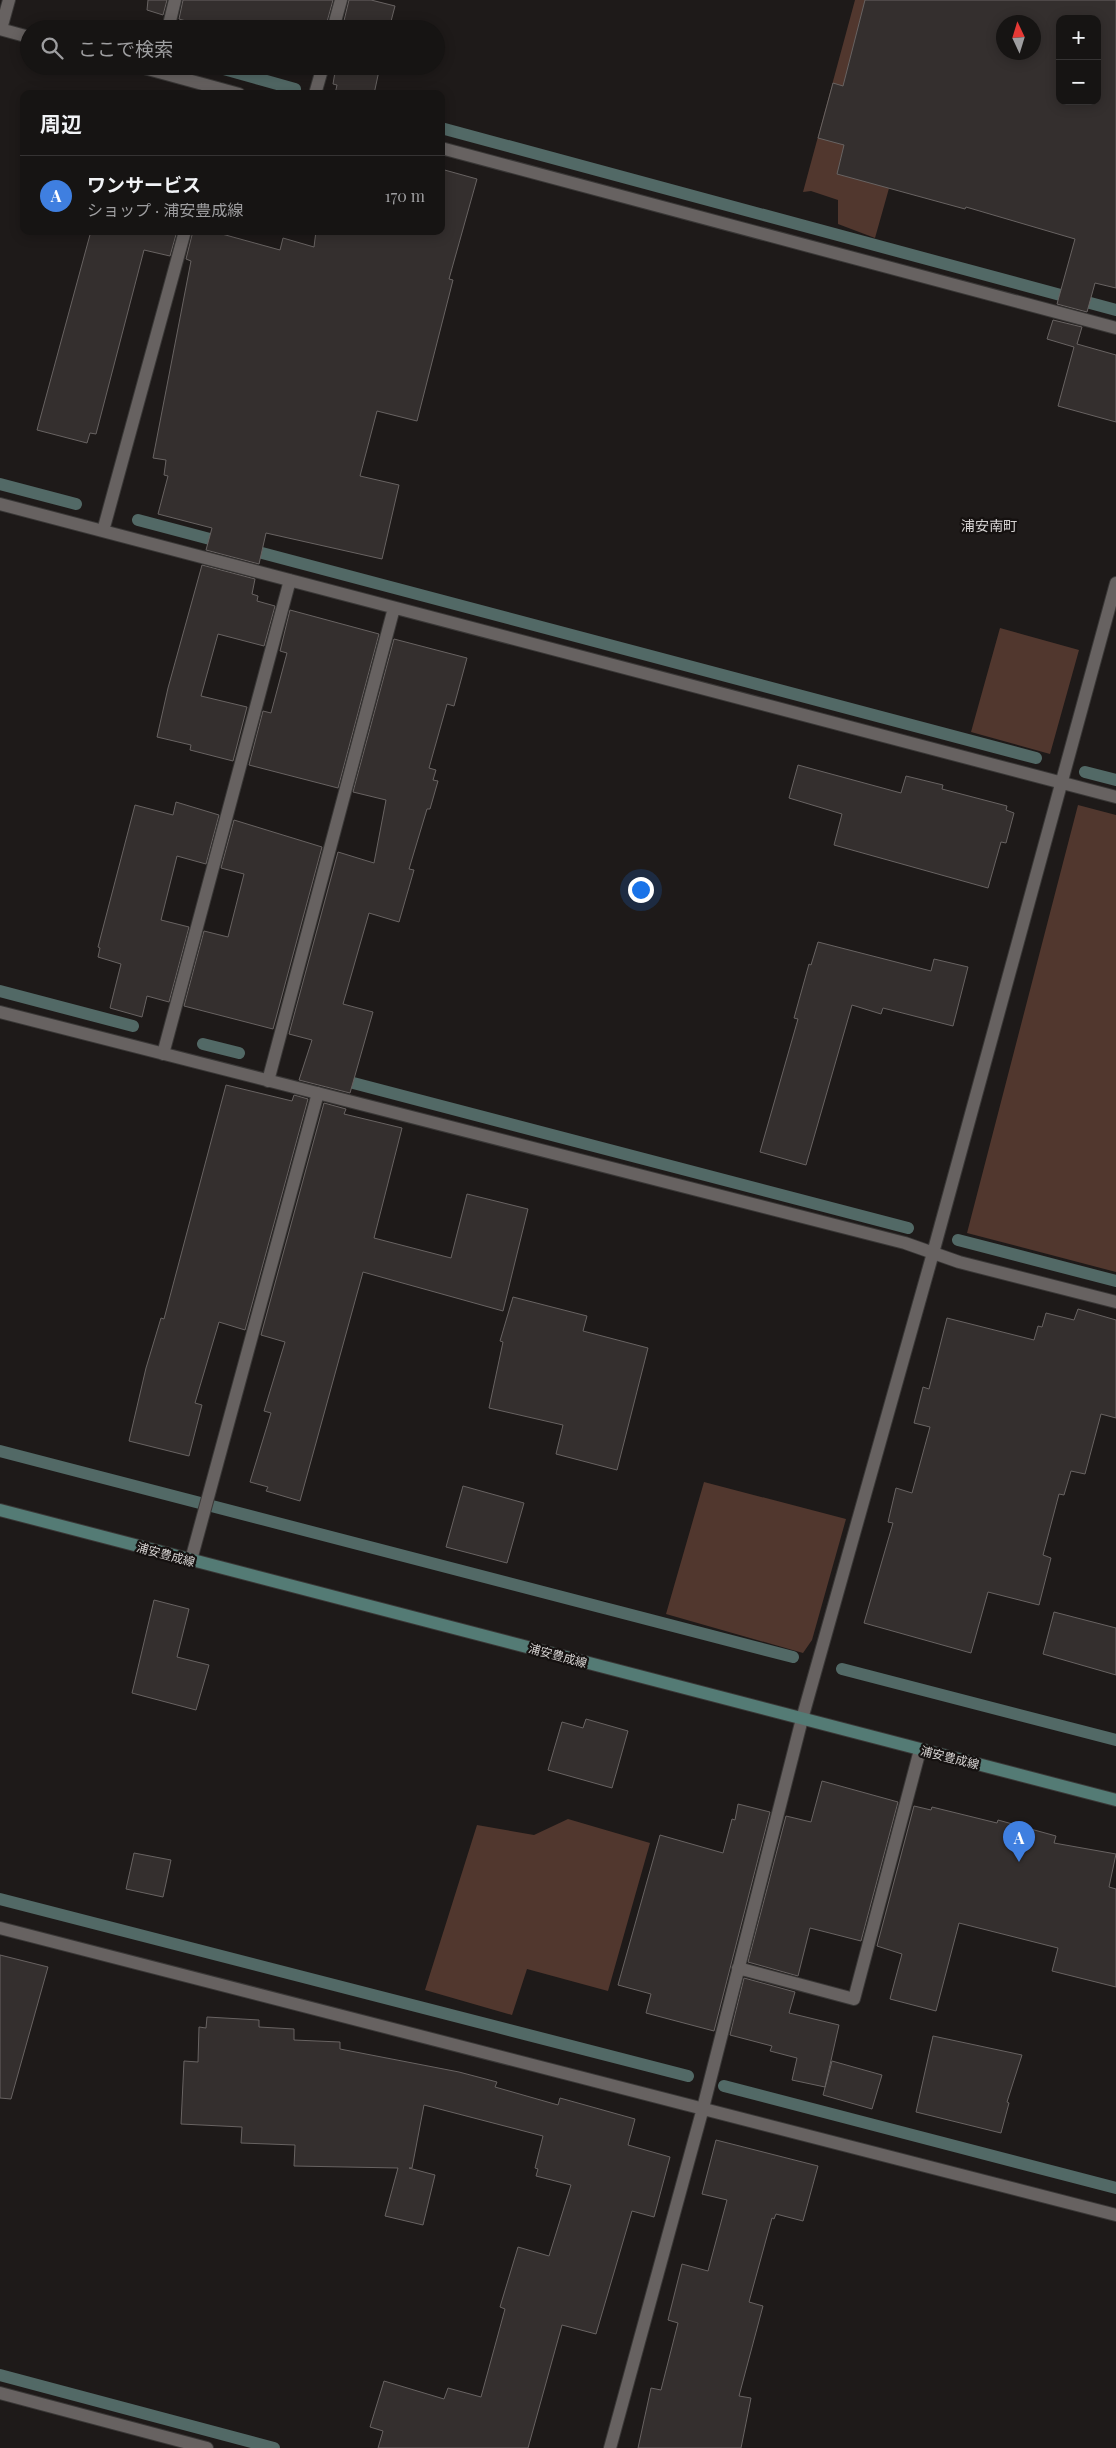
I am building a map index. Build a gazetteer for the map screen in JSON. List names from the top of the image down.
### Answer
{
  "streets": {
    "main road": ["浦安豊成線"]
  },
  "districts": ["浦安南町"],
  "north": "top",
  "page": {
    "map_buttons": ["+", "−"],
    "search": "ここで検索",
    "heading": "周辺",
    "list": [
      {
        "mark": "A",
        "name": "ワンサービス",
        "note": "ショップ · 浦安豊成線",
        "value": "170 m"
      }
    ],
    "pins": "A"
  }
}
